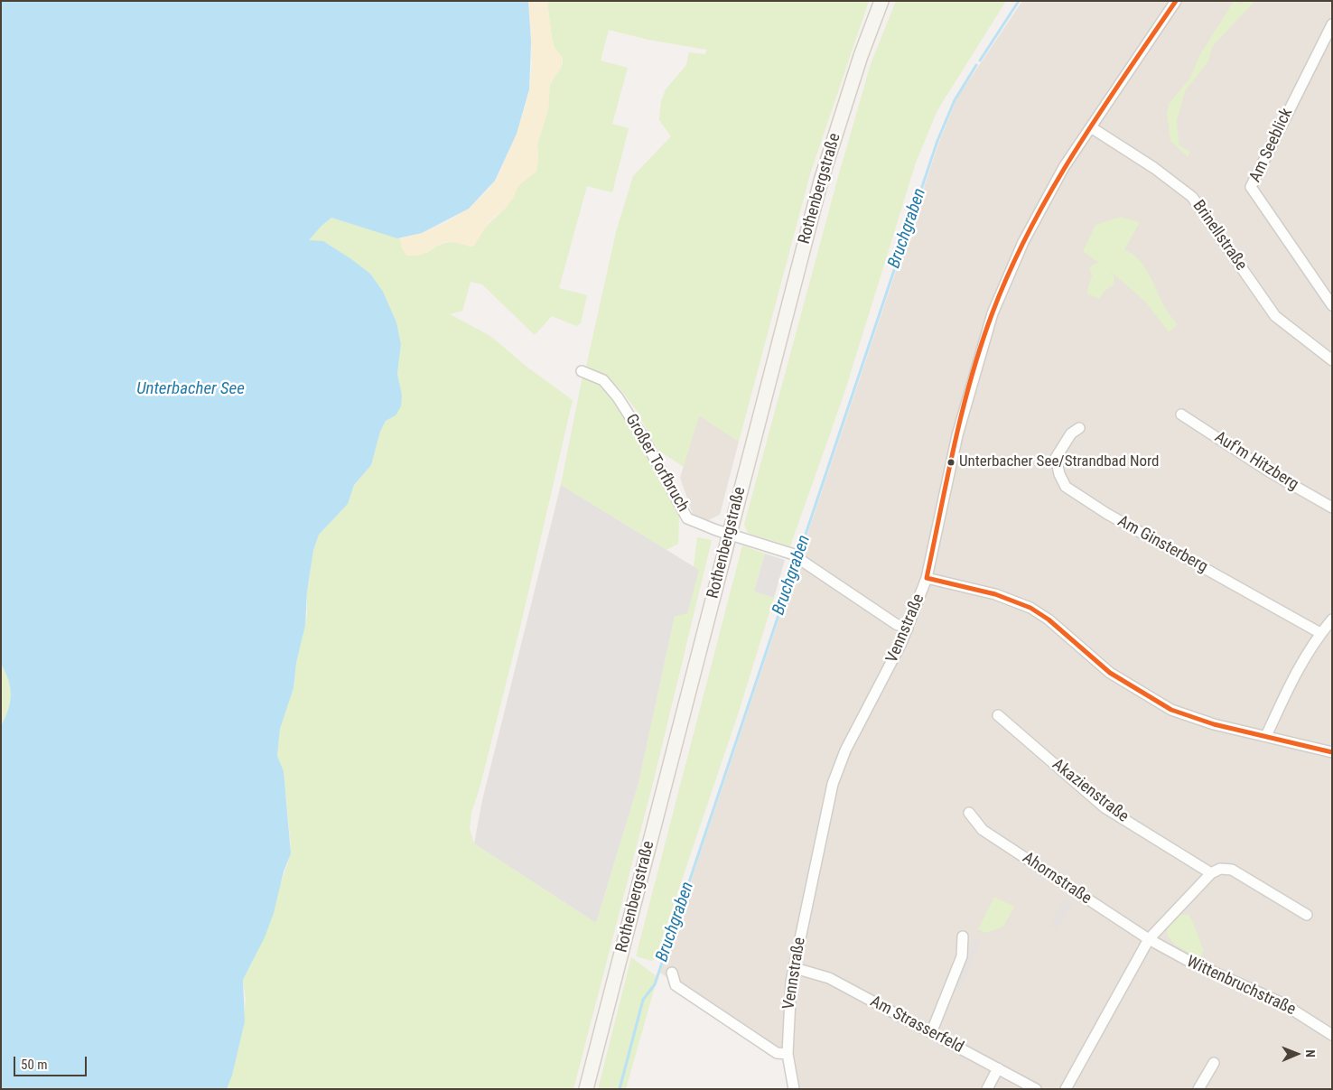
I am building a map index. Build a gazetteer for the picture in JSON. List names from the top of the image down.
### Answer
{
  "streets": {
    "main road": ["Rothenbergstraße"],
    "street": [
      "Am Seeblick",
      "Brinellstraße",
      "Auf'm Hitzberg",
      "Großer Torfbruch",
      "Am Ginsterberg",
      "Vennstraße",
      "Akazienstraße",
      "Ahornstraße",
      "Wittenbruchstraße",
      "Am Strasserfeld"
    ]
  },
  "crossings": [
    ["Rothenbergstraße", "Großer Torfbruch"],
    ["Brinellstraße", "Vennstraße"],
    ["Großer Torfbruch", "Vennstraße"],
    ["Vennstraße", "Am Strasserfeld"],
    ["Ahornstraße", "Wittenbruchstraße"]
  ],
  "water": ["Bruchgraben", "Unterbacher See"],
  "places": ["Unterbacher See/Strandbad Nord"],
  "scale_bar": "50 m",
  "north": "right"
}
